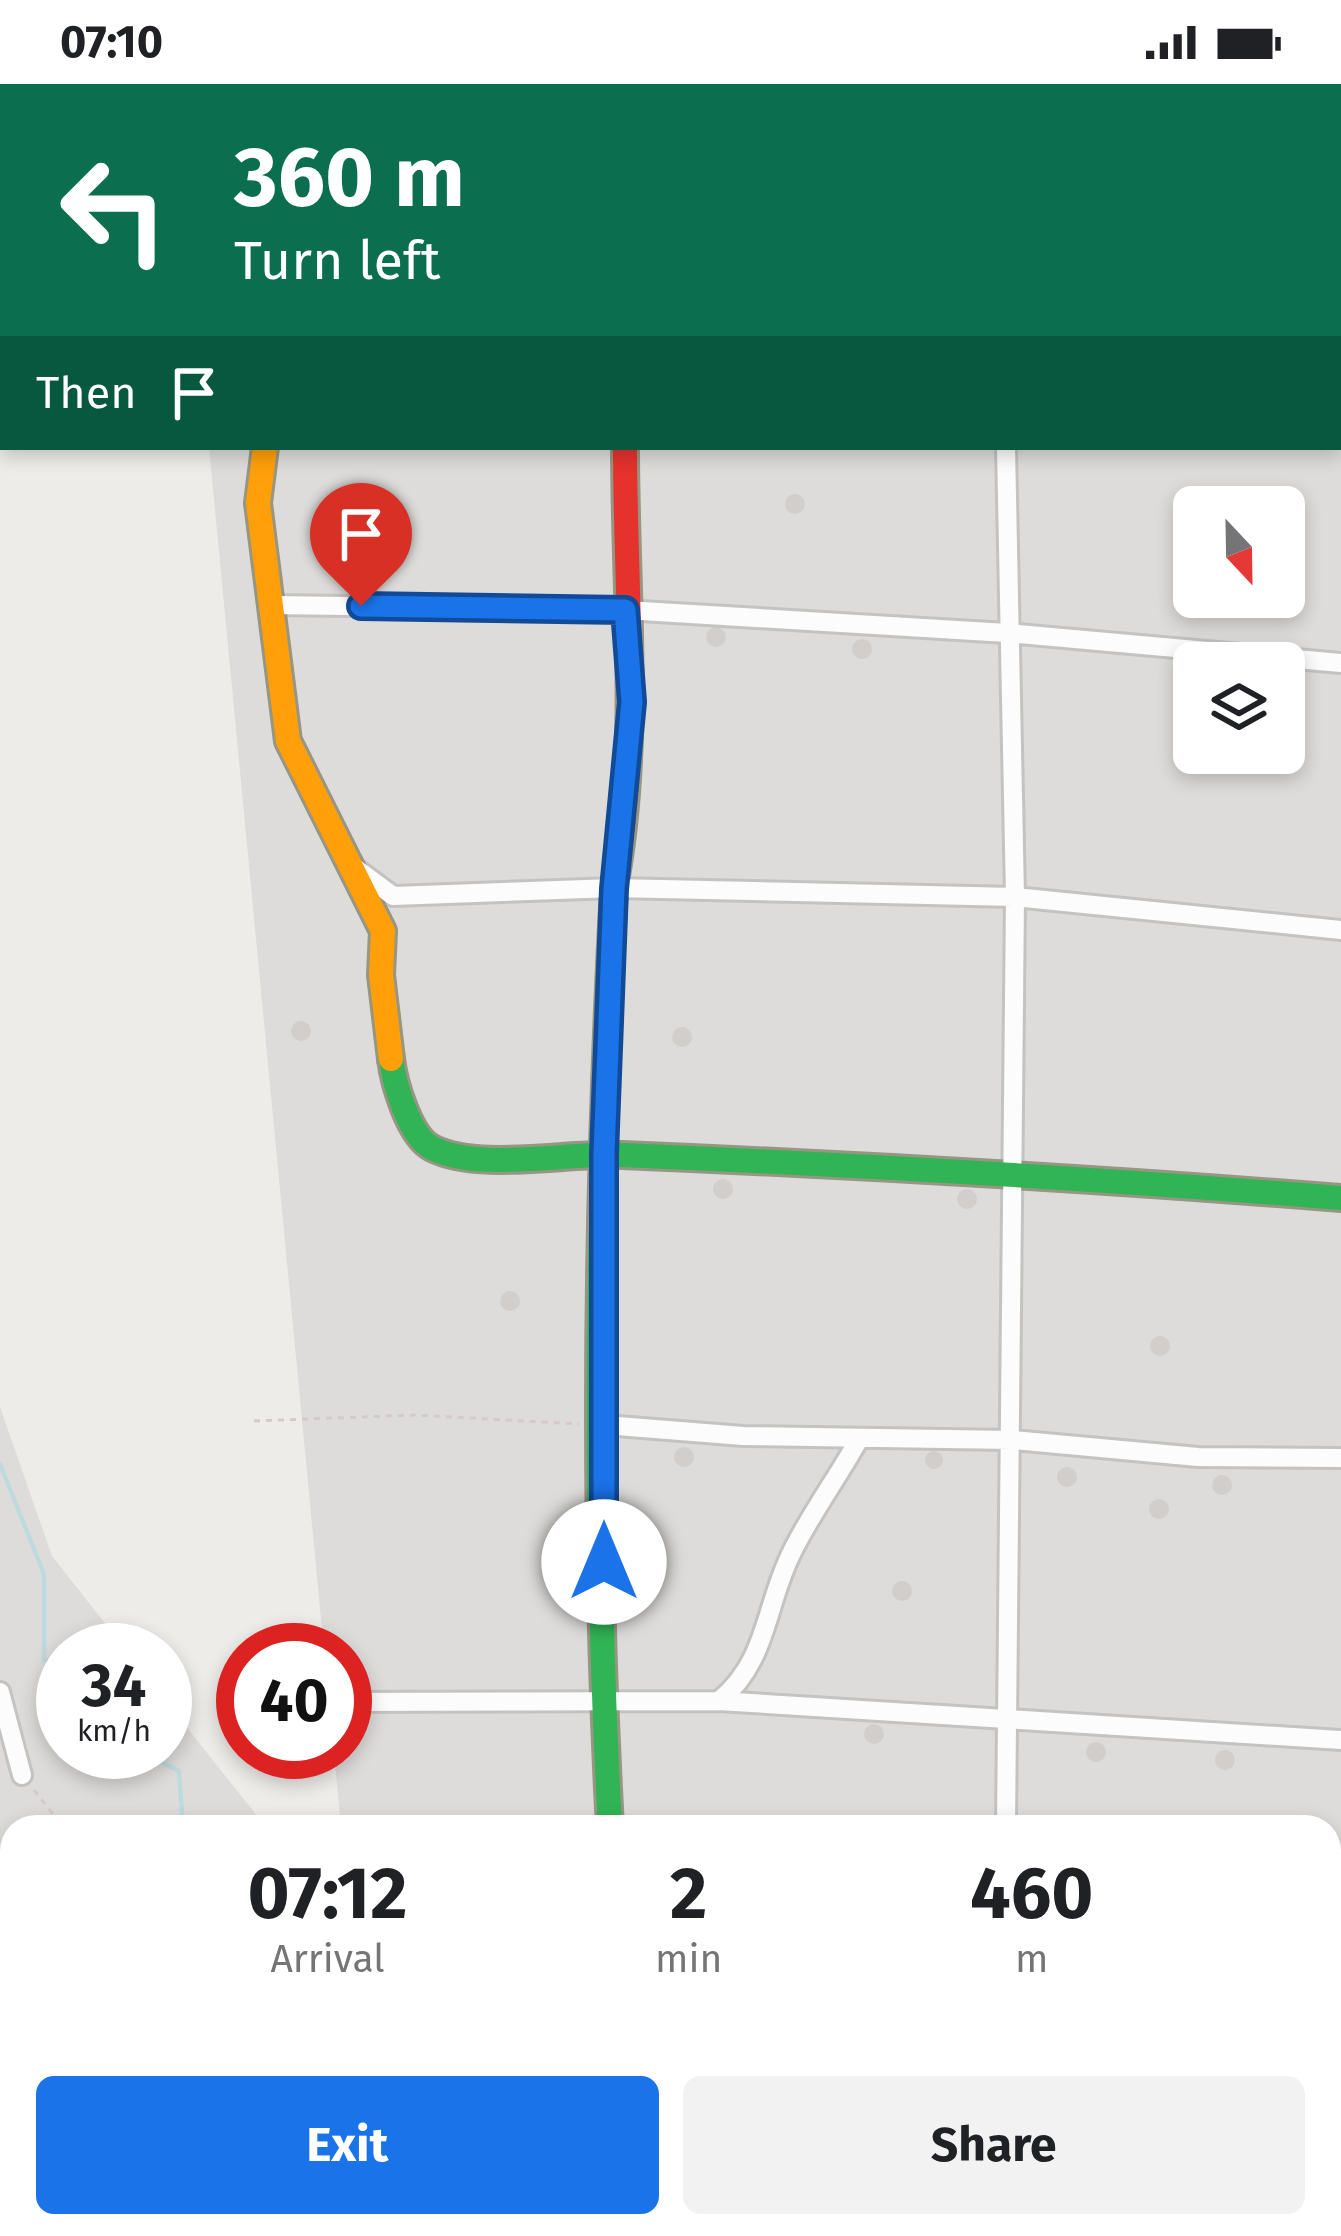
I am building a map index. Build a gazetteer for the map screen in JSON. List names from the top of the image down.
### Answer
{
  "north": "bottom",
  "page": {
    "status": "07:10",
    "turn": ["360 m", "Turn left"],
    "then": "Then",
    "speed": "34 km/h",
    "limit": "40",
    "eta": [
      "07:12",
      "Arrival",
      "2",
      "min",
      "460",
      "m"
    ],
    "buttons": ["Exit", "Share"]
  }
}
